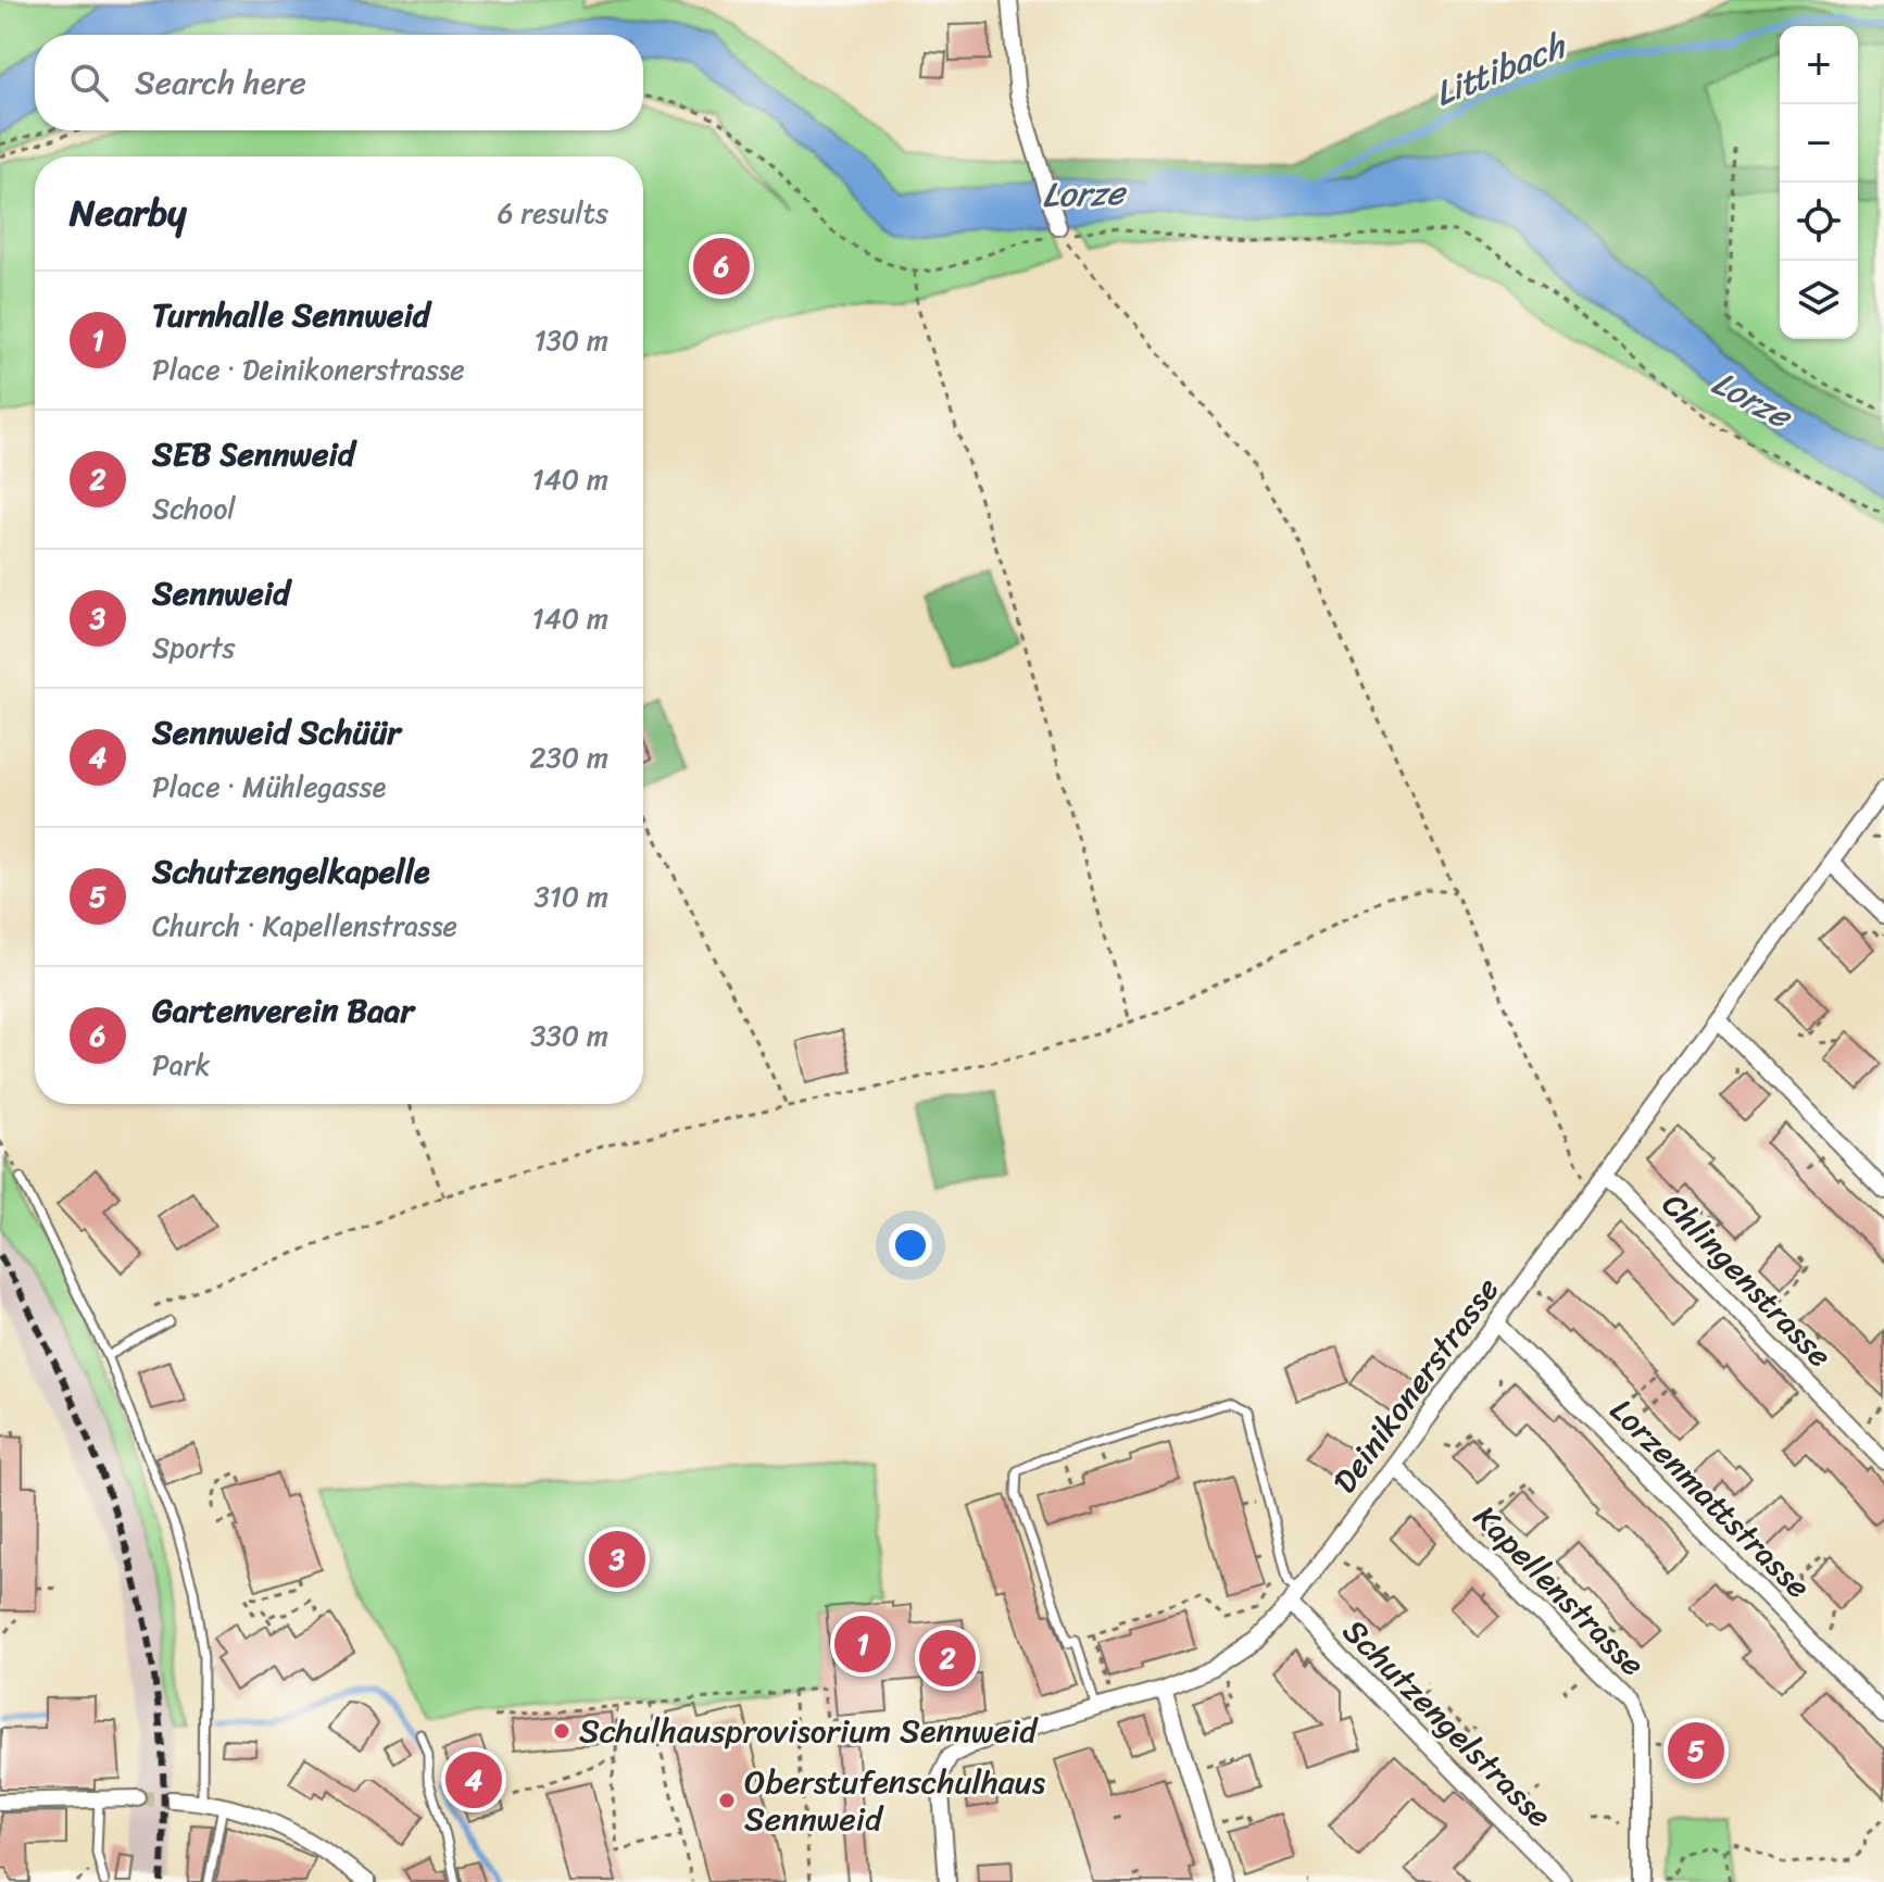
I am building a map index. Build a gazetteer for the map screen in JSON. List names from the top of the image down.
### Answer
{
  "streets": {
    "street": [
      "Chlingenstrasse",
      "Deinikonerstrasse",
      "Lorzenmattstrasse",
      "Kapellenstrasse",
      "Schutzengelstrasse"
    ]
  },
  "crossings": [
    ["Chlingenstrasse", "Deinikonerstrasse"],
    ["Deinikonerstrasse", "Lorzenmattstrasse"],
    ["Deinikonerstrasse", "Kapellenstrasse"],
    ["Deinikonerstrasse", "Schutzengelstrasse"]
  ],
  "water": ["Littibach", "Lorze"],
  "places": ["Schulhausprovisorium Sennweid", "Oberstufenschulhaus Sennweid"],
  "page": {
    "map_buttons": ["+", "−"],
    "search": "Search here",
    "heading": ["Nearby", "6 results"],
    "pins": [
      "6",
      "3",
      "1",
      "2",
      "5",
      "4"
    ],
    "list": [
      {
        "mark": "1",
        "name": "Turnhalle Sennweid",
        "note": "Place · Deinikonerstrasse",
        "value": "130 m"
      },
      {
        "mark": "2",
        "name": "SEB Sennweid",
        "note": "School",
        "value": "140 m"
      },
      {
        "mark": "3",
        "name": "Sennweid",
        "note": "Sports",
        "value": "140 m"
      },
      {
        "mark": "4",
        "name": "Sennweid Schüür",
        "note": "Place · Mühlegasse",
        "value": "230 m"
      },
      {
        "mark": "5",
        "name": "Schutzengelkapelle",
        "note": "Church · Kapellenstrasse",
        "value": "310 m"
      },
      {
        "mark": "6",
        "name": "Gartenverein Baar",
        "note": "Park",
        "value": "330 m"
      }
    ]
  }
}
